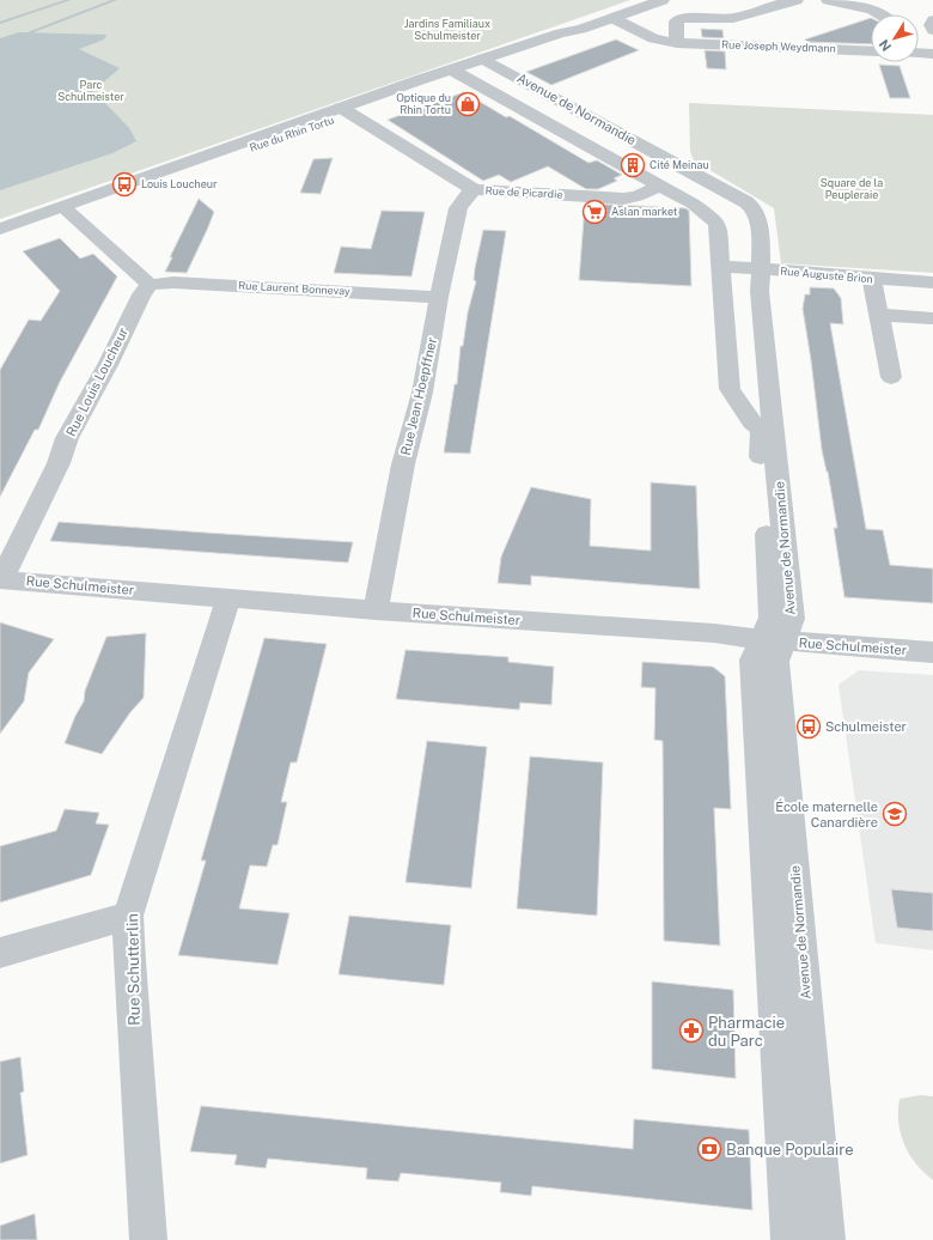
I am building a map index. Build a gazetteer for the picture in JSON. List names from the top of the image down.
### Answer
{
  "streets": {
    "street": [
      "Rue Joseph Weydmann",
      "Avenue de Normandie",
      "Rue du Rhin Tortu",
      "Rue de Picardie",
      "Rue Auguste Brion",
      "Rue Laurent Bonnevay",
      "Rue Louis Loucheur",
      "Rue Jean Hoepffner",
      "Rue Schulmeister",
      "Rue Schutterlin"
    ]
  },
  "crossings": [
    ["Rue Joseph Weydmann", "Rue du Rhin Tortu"],
    ["Avenue de Normandie", "Rue du Rhin Tortu"],
    ["Avenue de Normandie", "Rue de Picardie"],
    ["Avenue de Normandie", "Rue Auguste Brion"],
    ["Avenue de Normandie", "Rue Schulmeister"],
    ["Rue du Rhin Tortu", "Rue de Picardie"],
    ["Rue de Picardie", "Rue Jean Hoepffner"],
    ["Rue Laurent Bonnevay", "Rue Louis Loucheur"],
    ["Rue Laurent Bonnevay", "Rue Jean Hoepffner"],
    ["Rue Louis Loucheur", "Rue Schulmeister"],
    ["Rue Jean Hoepffner", "Rue Schulmeister"],
    ["Rue Schulmeister", "Rue Schutterlin"]
  ],
  "parks": ["Jardins Familiaux Schulmeister", "Parc Schulmeister", "Square de la Peupleraie"],
  "places": {
    "shop": ["Optique du Rhin Tortu"],
    "building": ["Cité Meinau"],
    "bus stop": ["Louis Loucheur", "Schulmeister"],
    "supermarket": ["Aslan market"],
    "school or university": ["École maternelle Canardière"],
    "pharmacy": ["Pharmacie du Parc"],
    "bank": ["Banque Populaire"]
  },
  "north": "bottom left"
}
